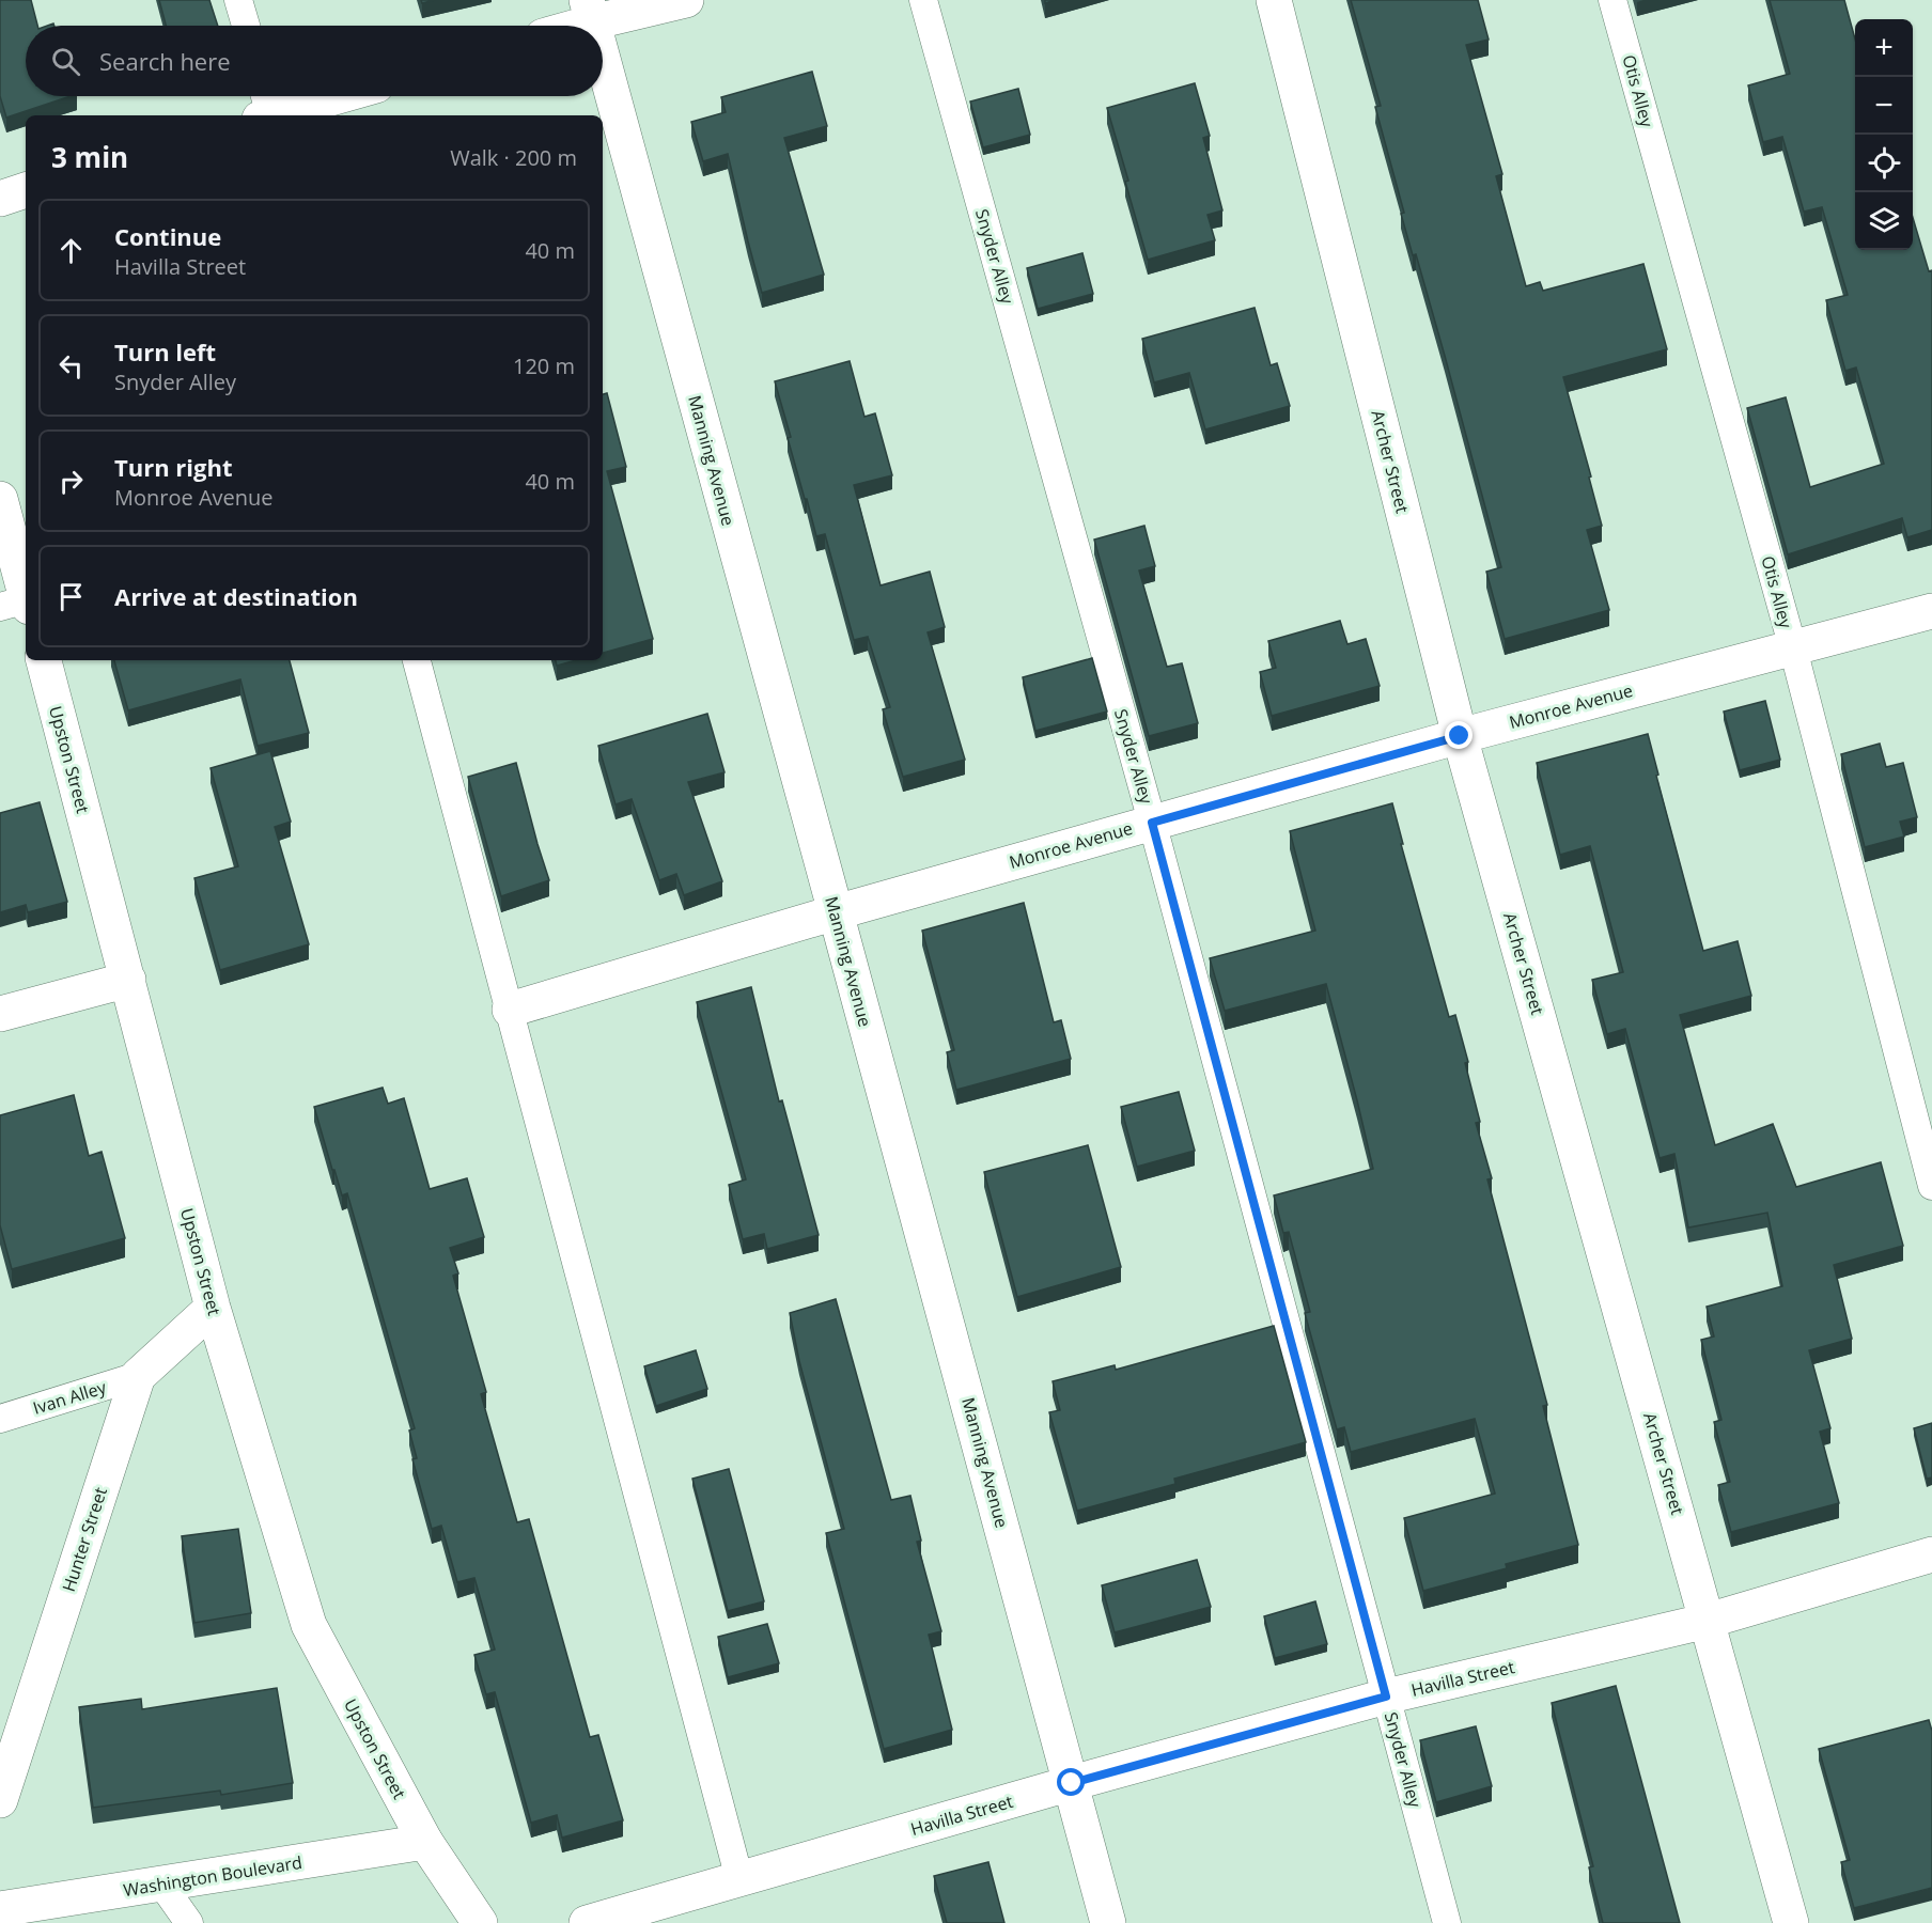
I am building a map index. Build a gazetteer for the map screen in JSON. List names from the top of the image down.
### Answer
{
  "streets": {
    "street": [
      "Manning Avenue",
      "Archer Street",
      "Monroe Avenue",
      "Upston Street",
      "Hunter Street",
      "Havilla Street",
      "Washington Boulevard"
    ],
    "lane": ["Otis Alley", "Snyder Alley", "Ivan Alley"]
  },
  "crossings": [
    ["Otis Alley", "Monroe Avenue"],
    ["Snyder Alley", "Monroe Avenue"],
    ["Snyder Alley", "Havilla Street"],
    ["Manning Avenue", "Monroe Avenue"],
    ["Manning Avenue", "Havilla Street"],
    ["Archer Street", "Monroe Avenue"],
    ["Archer Street", "Havilla Street"],
    ["Upston Street", "Hunter Street"],
    ["Upston Street", "Washington Boulevard"],
    ["Ivan Alley", "Hunter Street"]
  ],
  "page": {
    "map_buttons": ["+", "−"],
    "search": "Search here",
    "heading": ["3 min", "Walk · 200 m"],
    "list": [
      ["Continue", "Havilla Street", "40 m"],
      ["Turn left", "Snyder Alley", "120 m"],
      ["Turn right", "Monroe Avenue", "40 m"],
      "Arrive at destination"
    ]
  }
}
